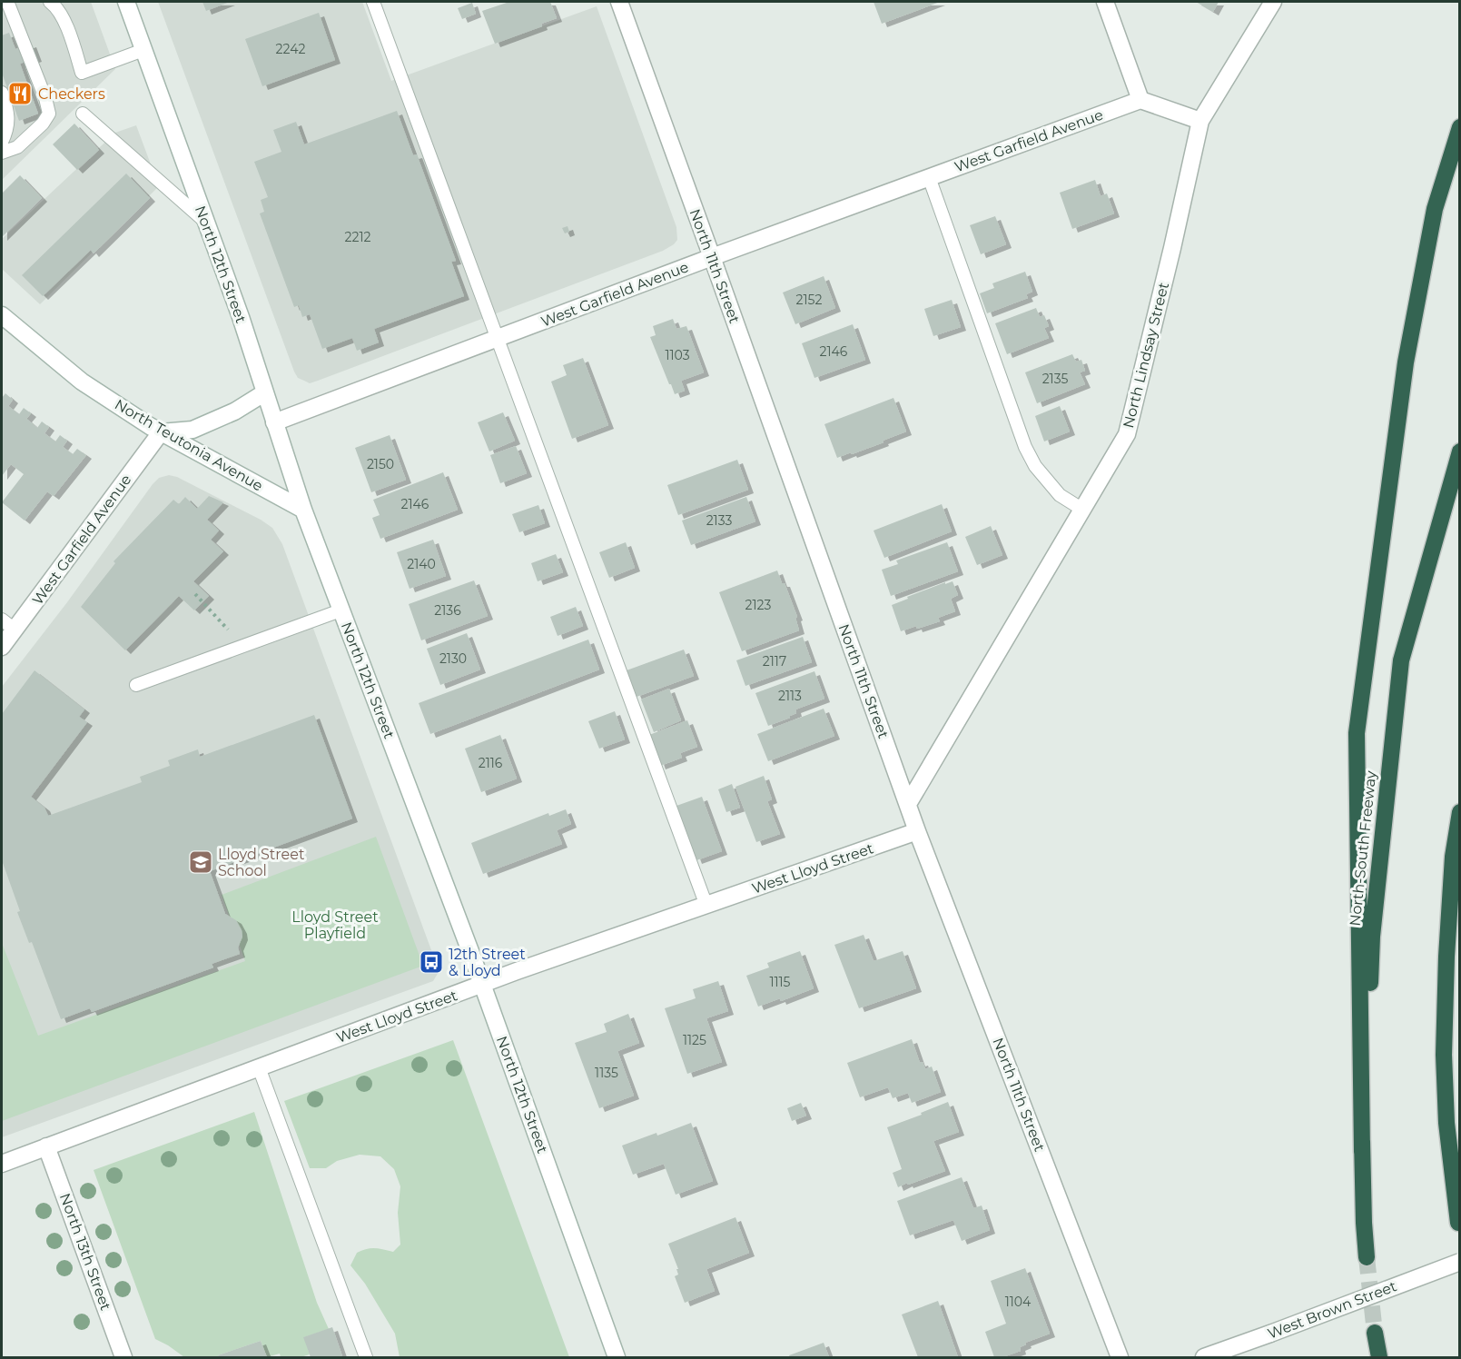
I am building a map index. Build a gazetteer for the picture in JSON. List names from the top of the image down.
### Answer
{
  "streets": {
    "highway": ["North-South Freeway"],
    "street": [
      "West Garfield Avenue",
      "North 12th Street",
      "North 11th Street",
      "North Lindsay Street",
      "North Teutonia Avenue",
      "West Lloyd Street",
      "North 13th Street",
      "West Brown Street"
    ]
  },
  "crossings": [
    ["West Garfield Avenue", "North 12th Street"],
    ["West Garfield Avenue", "North 11th Street"],
    ["West Garfield Avenue", "North Teutonia Avenue"],
    ["North 12th Street", "North Teutonia Avenue"],
    ["North 12th Street", "West Lloyd Street"],
    ["North 11th Street", "North Lindsay Street"],
    ["North 11th Street", "West Lloyd Street"],
    ["West Lloyd Street", "North 13th Street"]
  ],
  "parks": ["Lloyd Street Playfield"],
  "places": {
    "restaurant": ["Checkers"],
    "school or university": ["Lloyd Street School"],
    "bus stop": ["12th Street & Lloyd"]
  },
  "house_numbers": [
    "2242",
    "2212",
    "2152",
    "2146",
    "1103",
    "2135",
    "2150",
    "2146",
    "2133",
    "2140",
    "2123",
    "2136",
    "2130",
    "2117",
    "2113",
    "2116",
    "1115",
    "1125",
    "1135",
    "1104"
  ]
}
